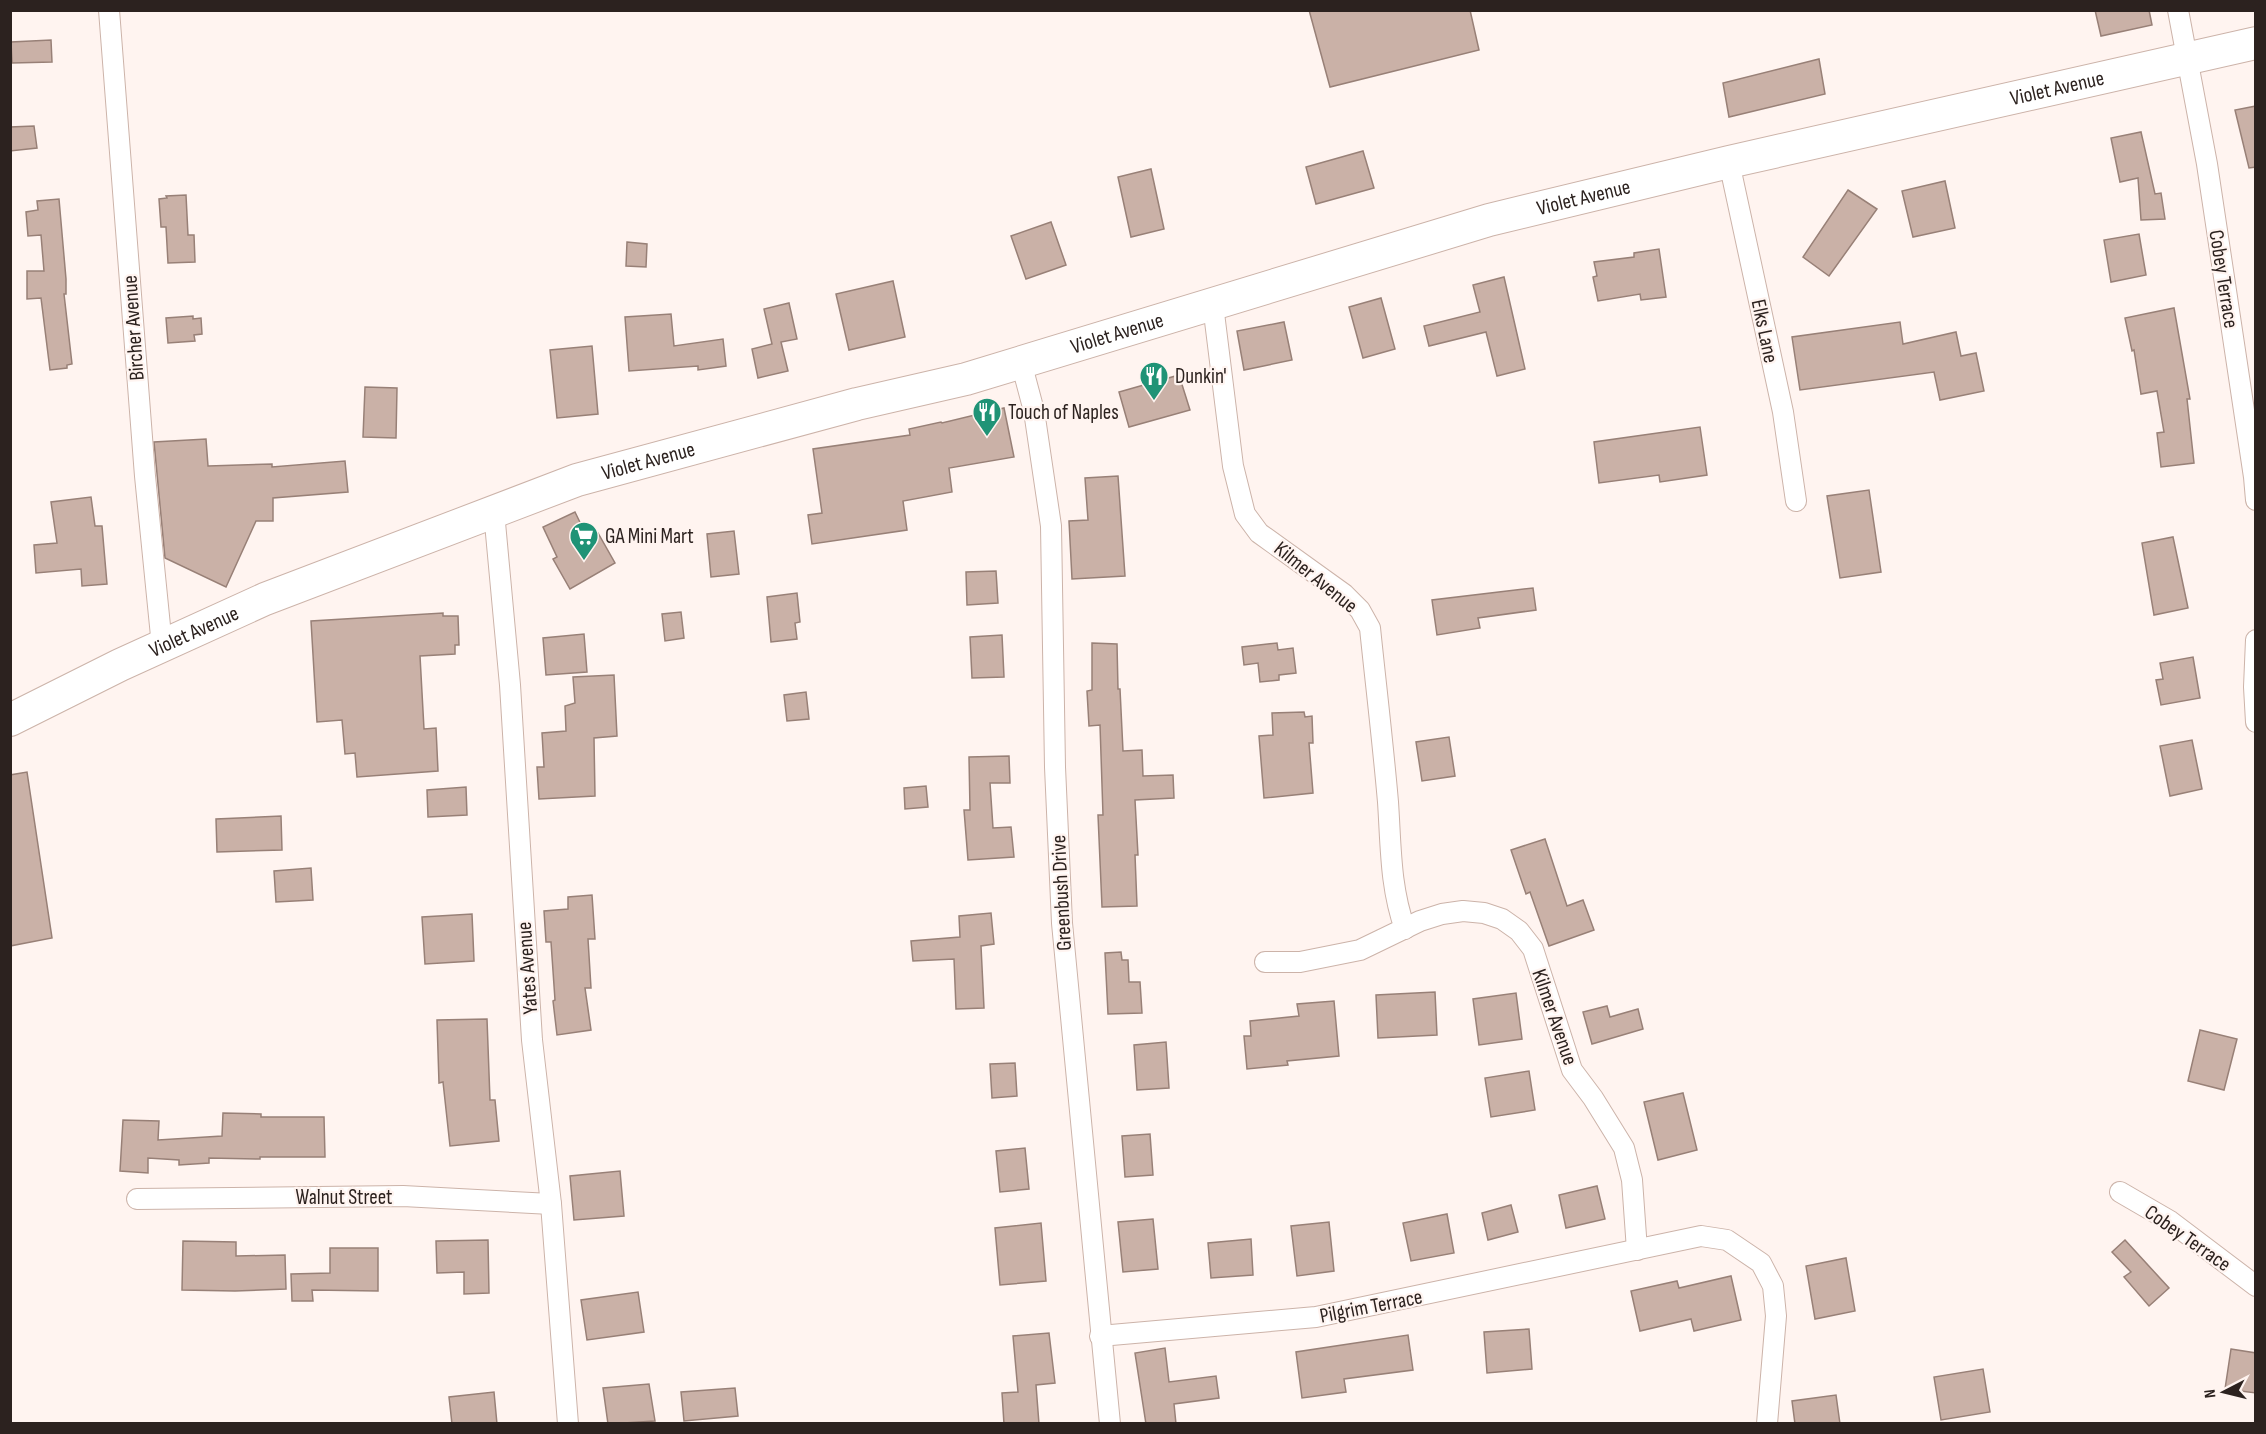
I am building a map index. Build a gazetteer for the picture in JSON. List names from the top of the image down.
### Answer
{
  "streets": {
    "main road": ["Violet Avenue"],
    "street": [
      "Cobey Terrace",
      "Bircher Avenue",
      "Elks Lane",
      "Kilmer Avenue",
      "Greenbush Drive",
      "Yates Avenue",
      "Walnut Street",
      "Pilgrim Terrace"
    ]
  },
  "crossings": [
    ["Violet Avenue", "Cobey Terrace"],
    ["Violet Avenue", "Bircher Avenue"],
    ["Violet Avenue", "Elks Lane"],
    ["Violet Avenue", "Kilmer Avenue"],
    ["Violet Avenue", "Greenbush Drive"],
    ["Violet Avenue", "Yates Avenue"],
    ["Kilmer Avenue", "Pilgrim Terrace"],
    ["Greenbush Drive", "Pilgrim Terrace"],
    ["Yates Avenue", "Walnut Street"]
  ],
  "places": {
    "restaurant": ["Dunkin'", "Touch of Naples"],
    "supermarket": ["GA Mini Mart"]
  },
  "north": "left"
}
